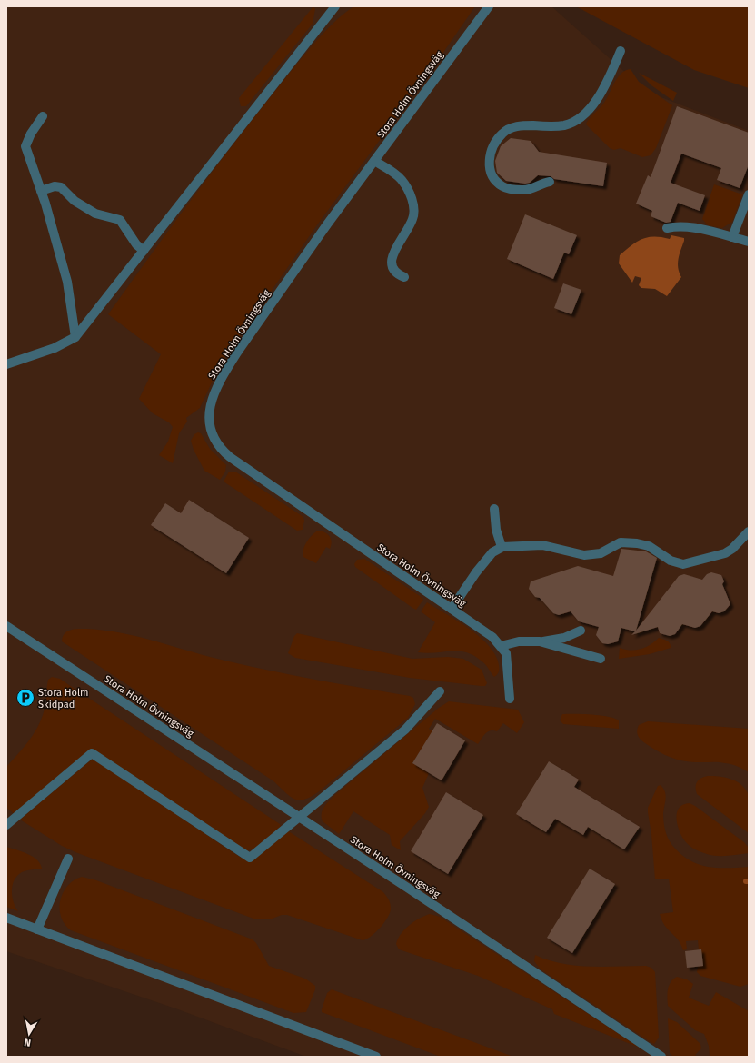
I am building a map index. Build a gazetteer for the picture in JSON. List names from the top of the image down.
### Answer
{
  "streets": {
    "street": ["Stora Holm Övningsväg"]
  },
  "places": {
    "parking": ["Stora Holm Skidpad"]
  },
  "north": "bottom"
}
